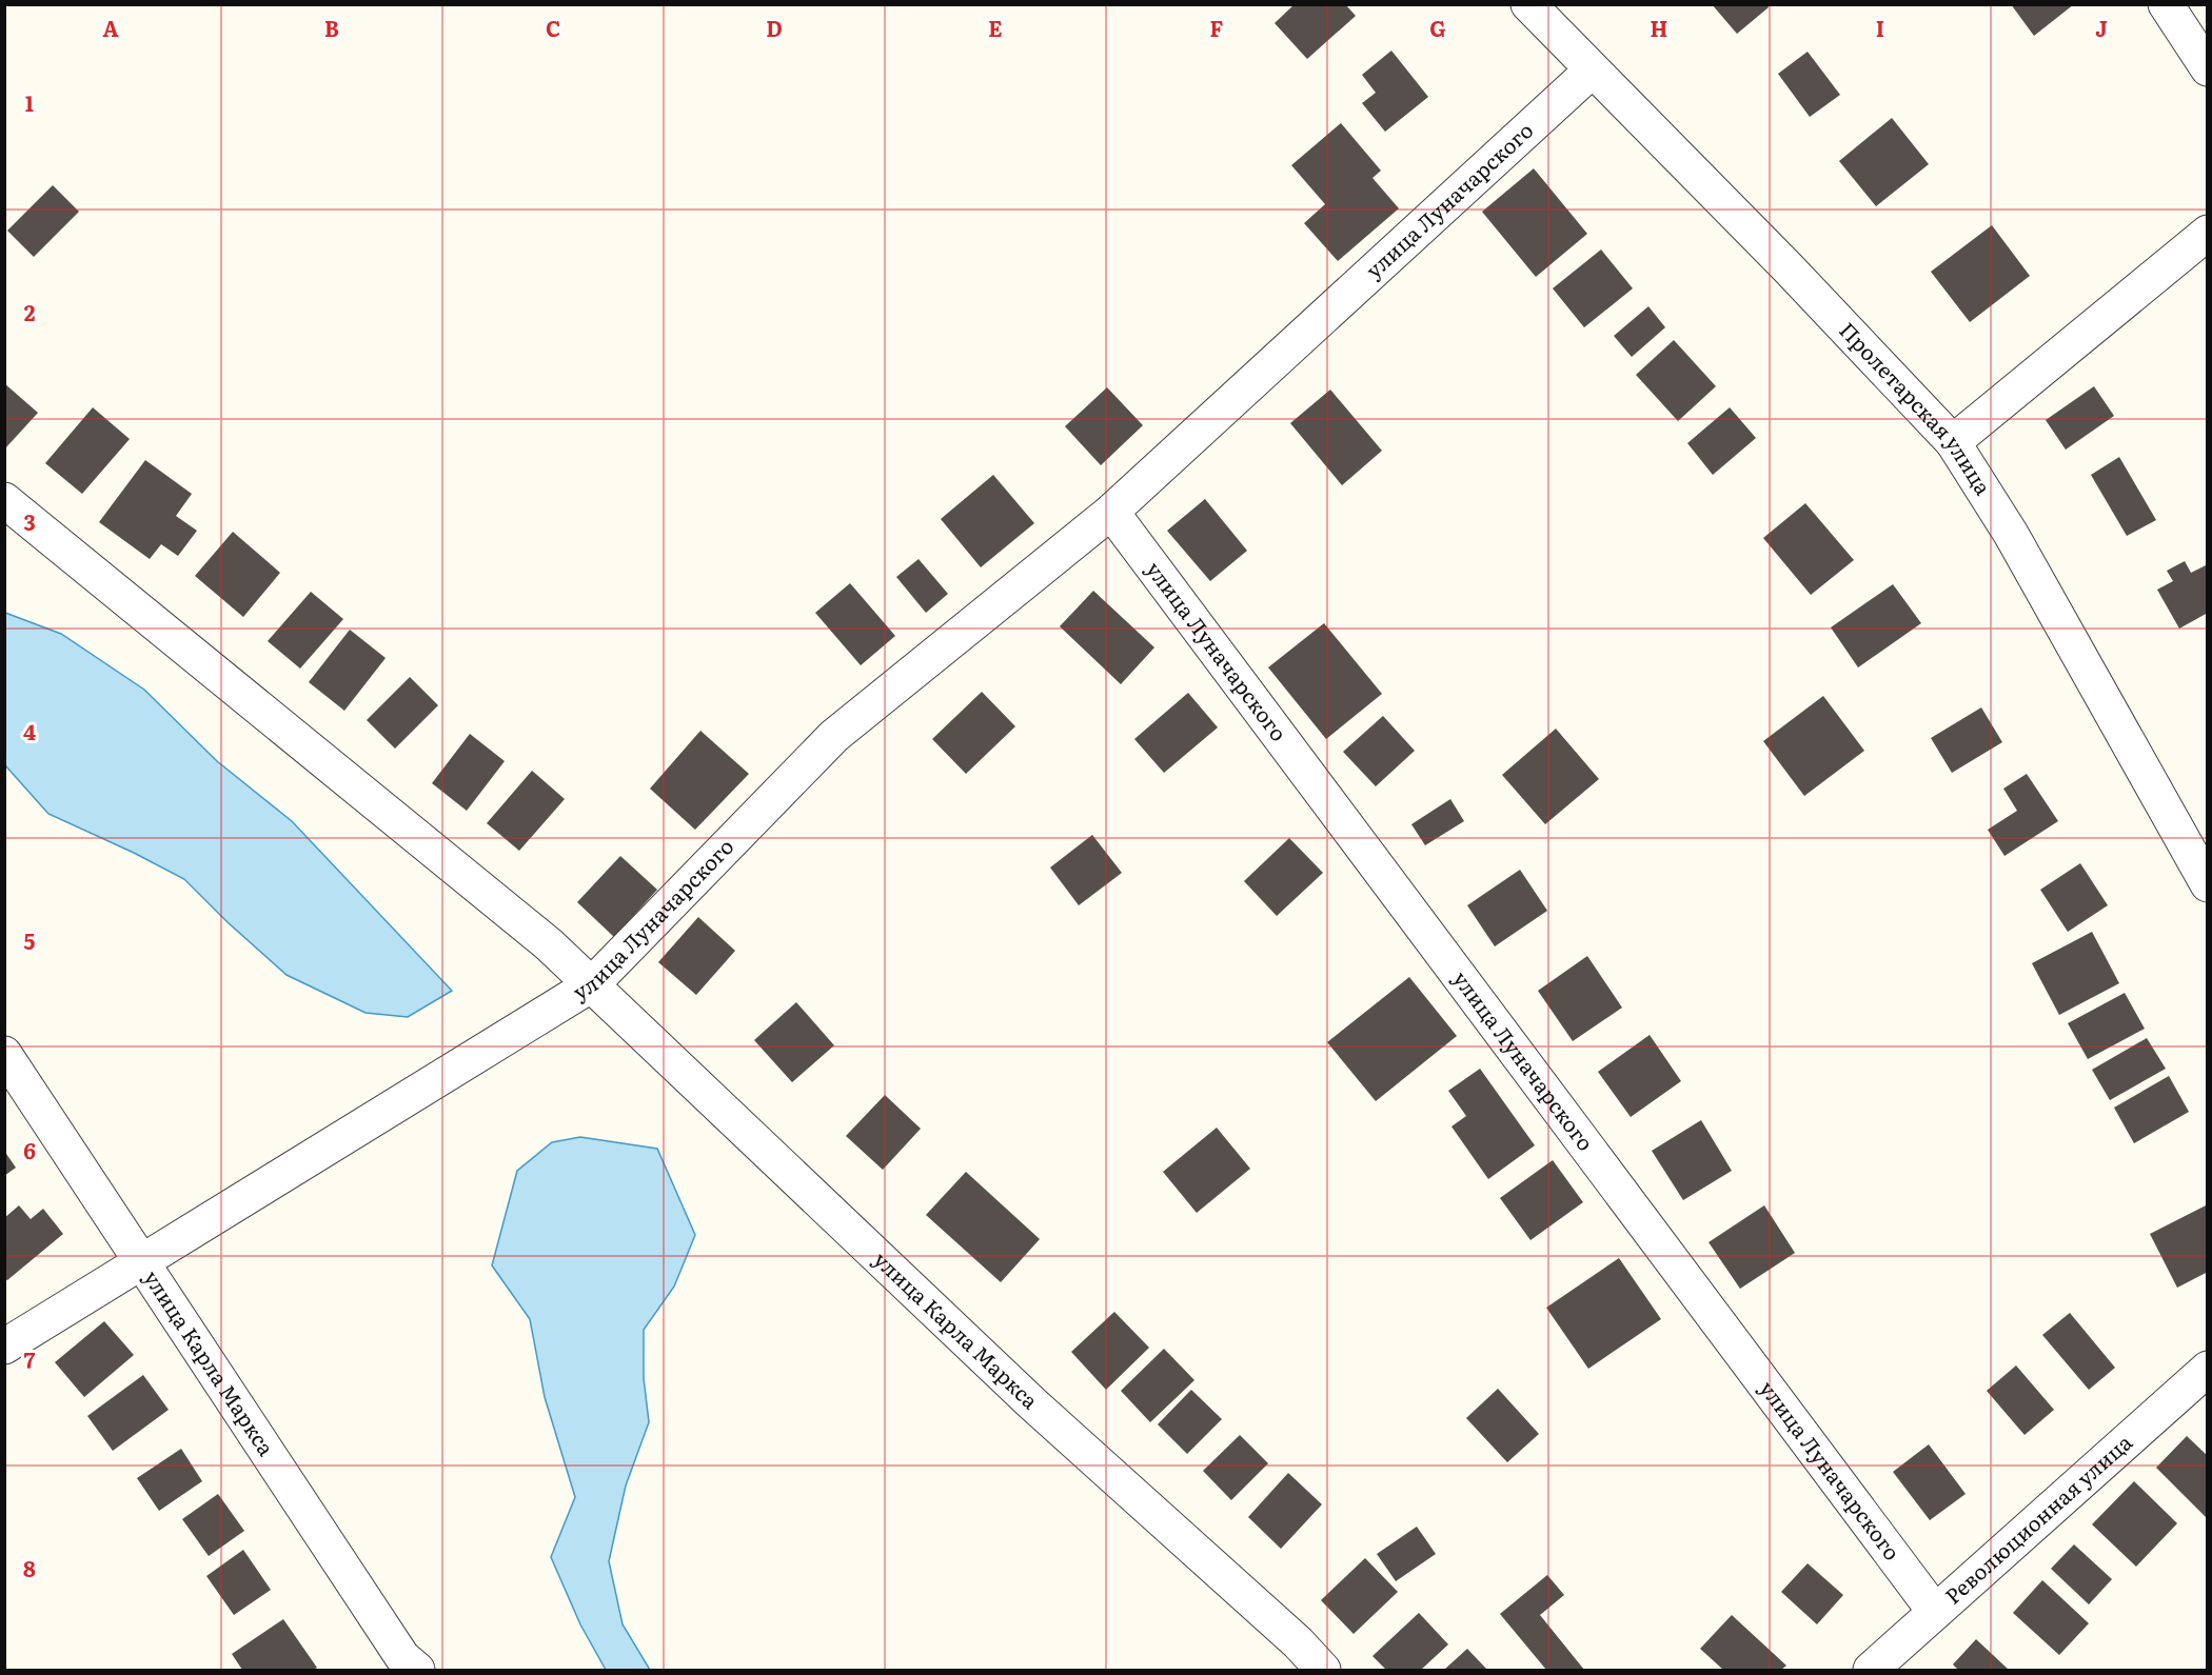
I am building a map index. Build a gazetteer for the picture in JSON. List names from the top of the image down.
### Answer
{
  "streets": {
    "street": [
      "улица Луначарского",
      "Пролетарская улица",
      "улица Карла Маркса",
      "Революционная улица"
    ]
  },
  "crossings": [
    ["улица Луначарского", "Пролетарская улица"],
    ["улица Луначарского", "улица Карла Маркса"],
    ["улица Луначарского", "Революционная улица"]
  ],
  "grid": {
    "columns": [
      "A",
      "B",
      "C",
      "D",
      "E",
      "F",
      "G",
      "H",
      "I",
      "J"
    ],
    "rows": [
      "1",
      "2",
      "3",
      "4",
      "5",
      "6",
      "7",
      "8"
    ]
  }
}
